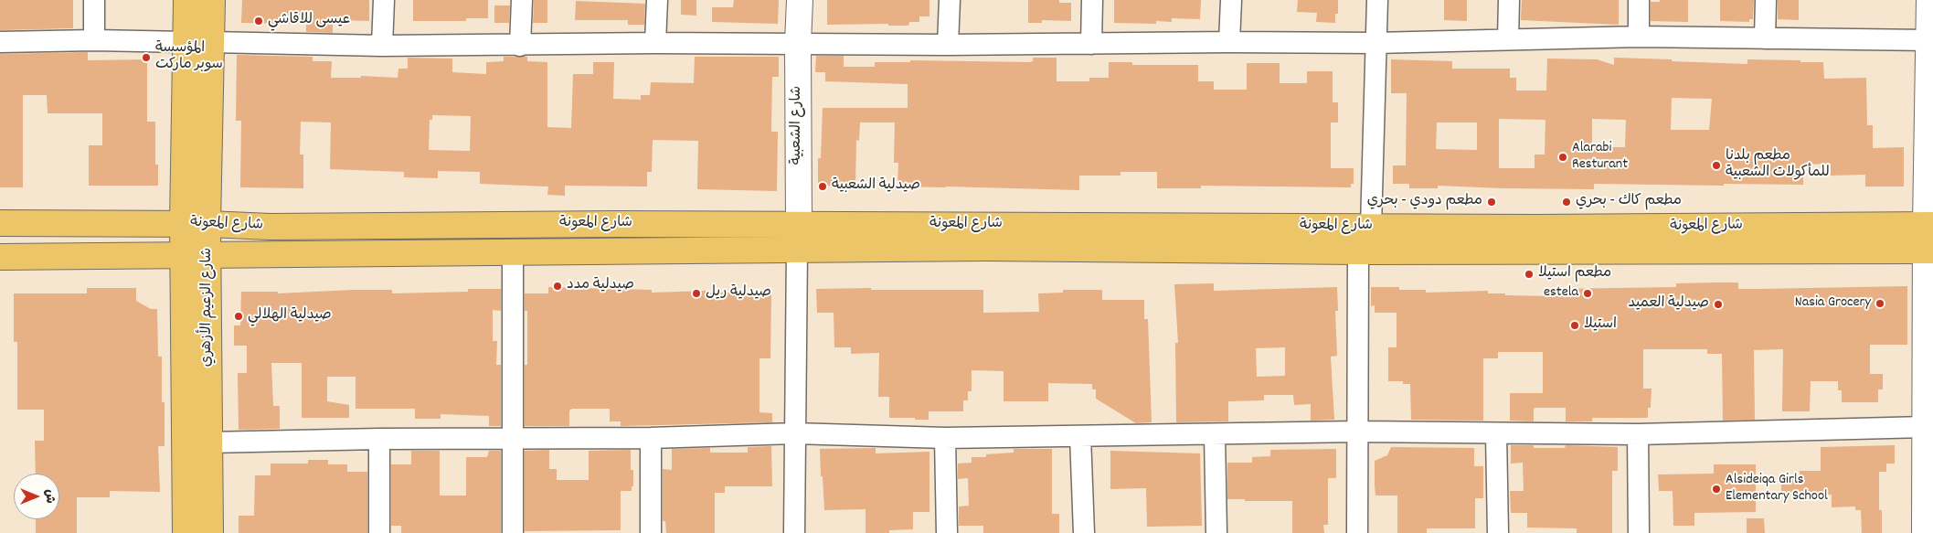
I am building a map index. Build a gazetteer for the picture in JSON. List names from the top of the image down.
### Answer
{
  "streets": {
    "main road": ["شارع المعونة", "شارع الزعيم الأزهري"],
    "street": ["شارع الشعبية"]
  },
  "crossings": [
    ["شارع الشعبية", "شارع المعونة"],
    ["شارع المعونة", "شارع الزعيم الأزهري"]
  ],
  "places": [
    "عيسى للاقاشي",
    "المؤسسة سوبر ماركت",
    "Alarabi Resturant",
    "مطعم بلدنا للمأكولات الشعبية",
    "صيدلية الشعبية",
    "مطعم دودي - بحري",
    "مطعم كاك - بحري",
    "مطعم استيلا",
    "صيدلية مدد",
    "صيدلية ريل",
    "estela",
    "Nasia Grocery",
    "صيدلية العميد",
    "صيدلية الهلالي",
    "استيلا",
    "Alsideiqa Girls Elementary School"
  ],
  "north": "right"
}
